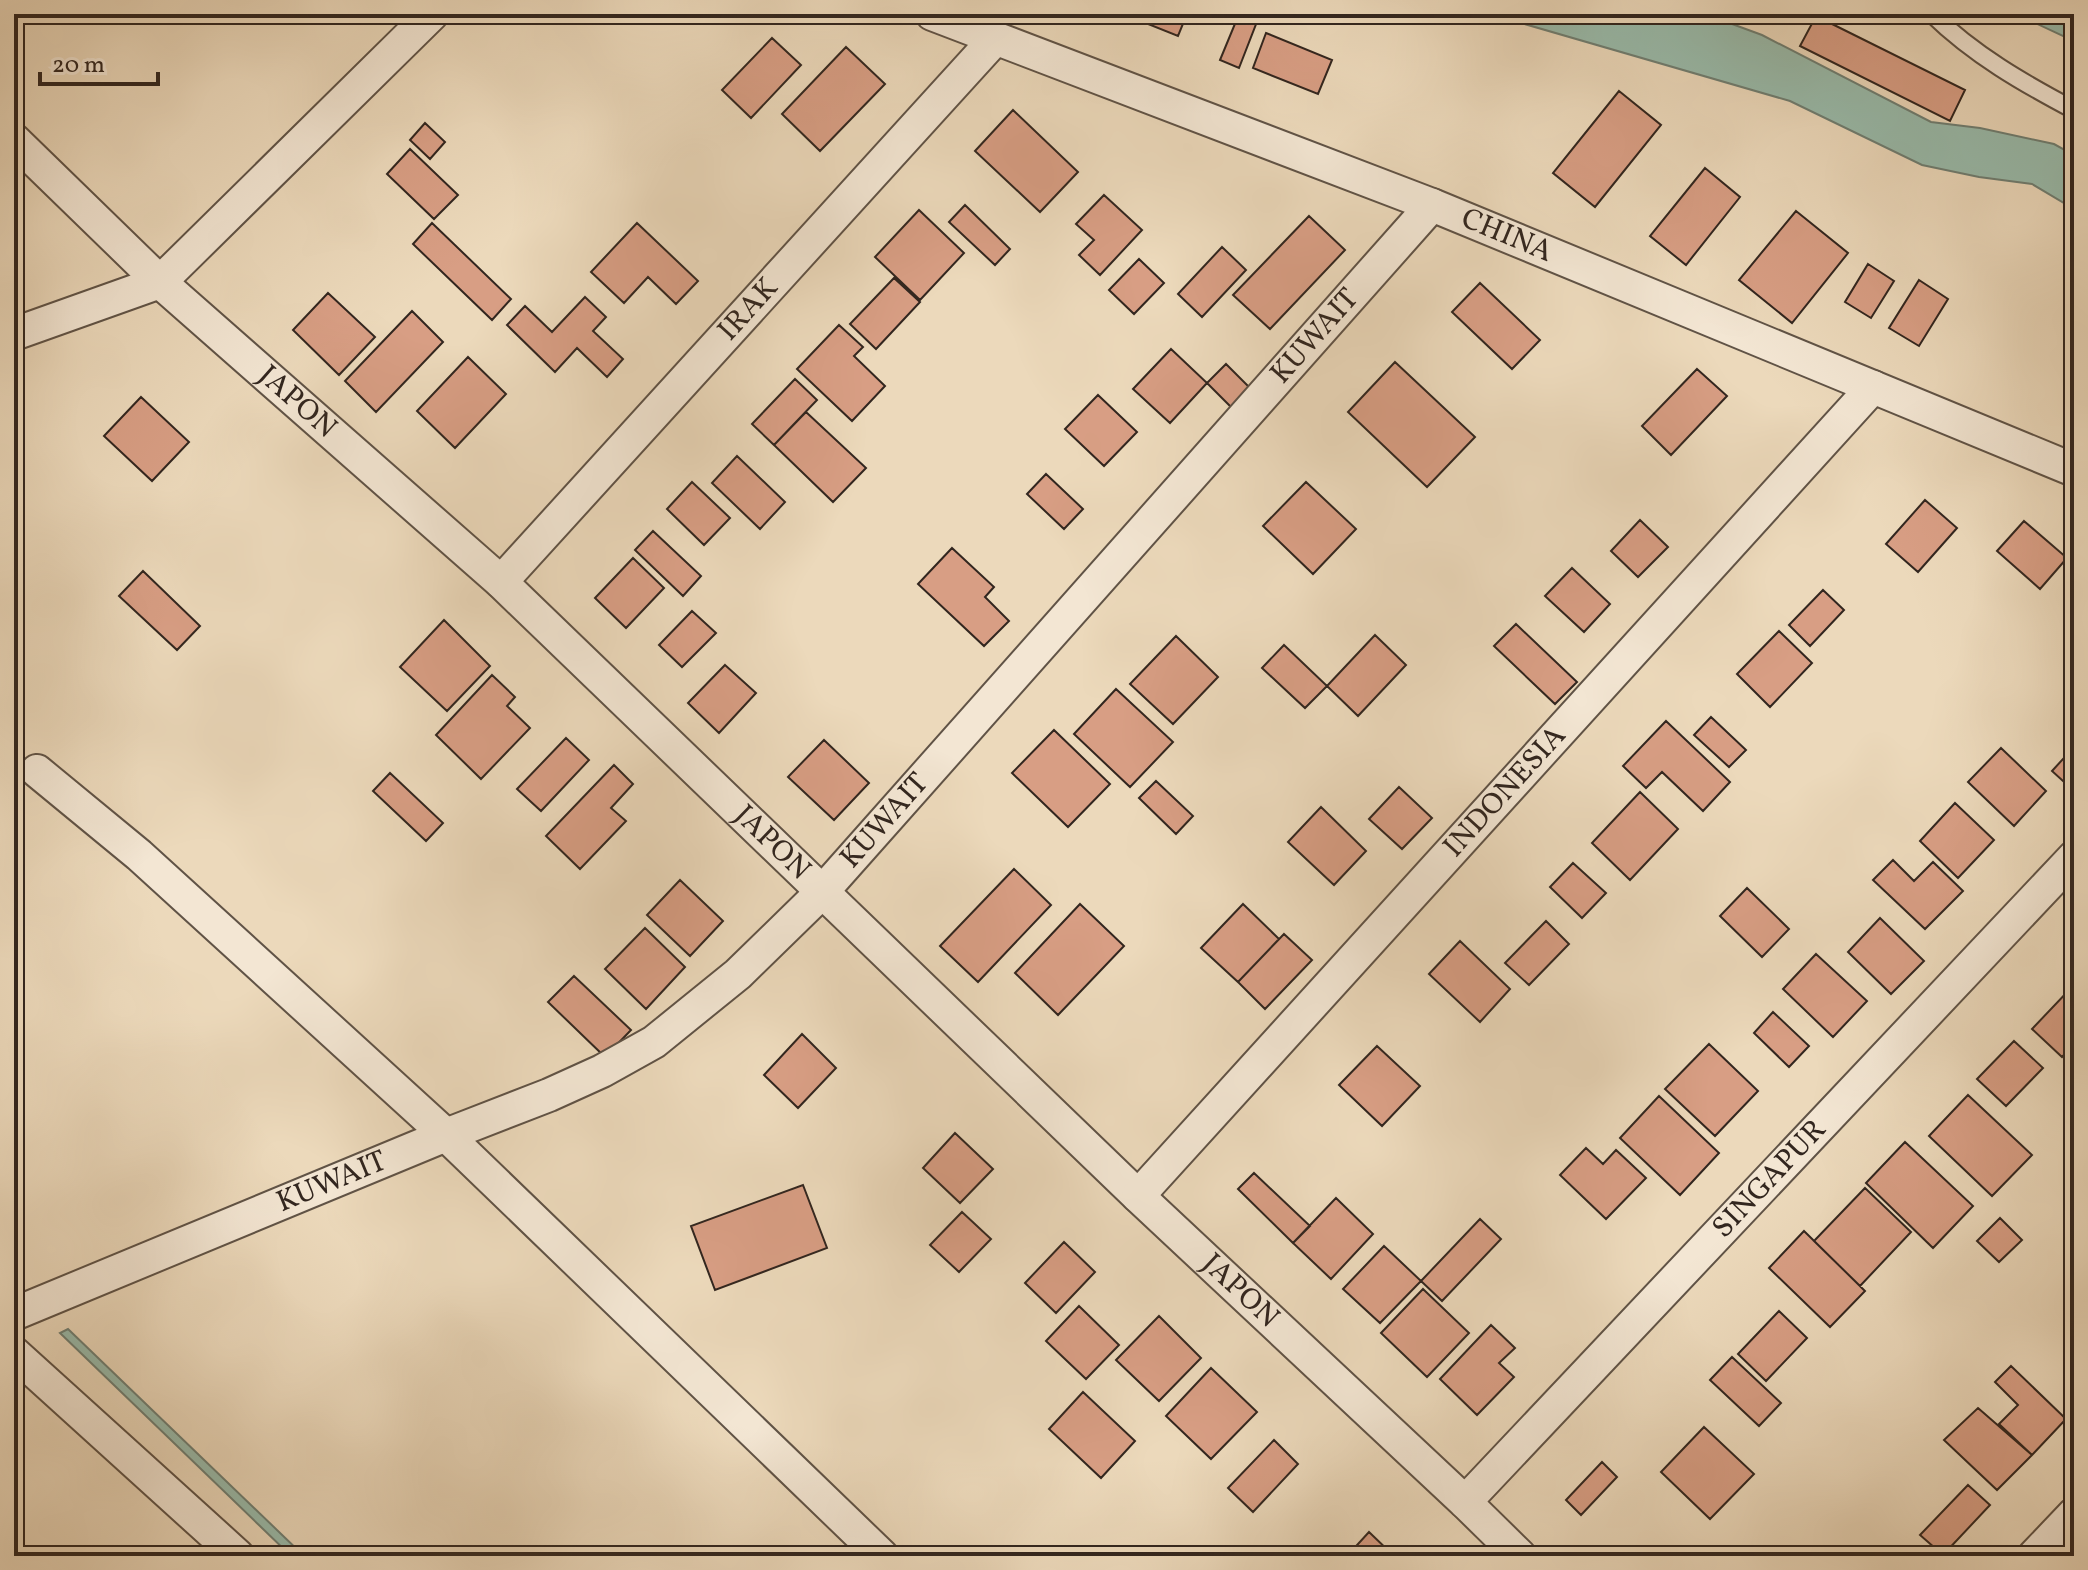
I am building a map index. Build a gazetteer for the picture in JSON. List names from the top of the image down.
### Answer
{
  "streets": {
    "street": [
      "CHINA",
      "IRAK",
      "KUWAIT",
      "JAPON",
      "INDONESIA",
      "SINGAPUR"
    ]
  },
  "crossings": [
    ["CHINA", "IRAK"],
    ["CHINA", "KUWAIT"],
    ["CHINA", "INDONESIA"],
    ["IRAK", "JAPON"],
    ["KUWAIT", "JAPON"],
    ["JAPON", "INDONESIA"],
    ["JAPON", "SINGAPUR"]
  ],
  "scale_bar": "20 m"
}
